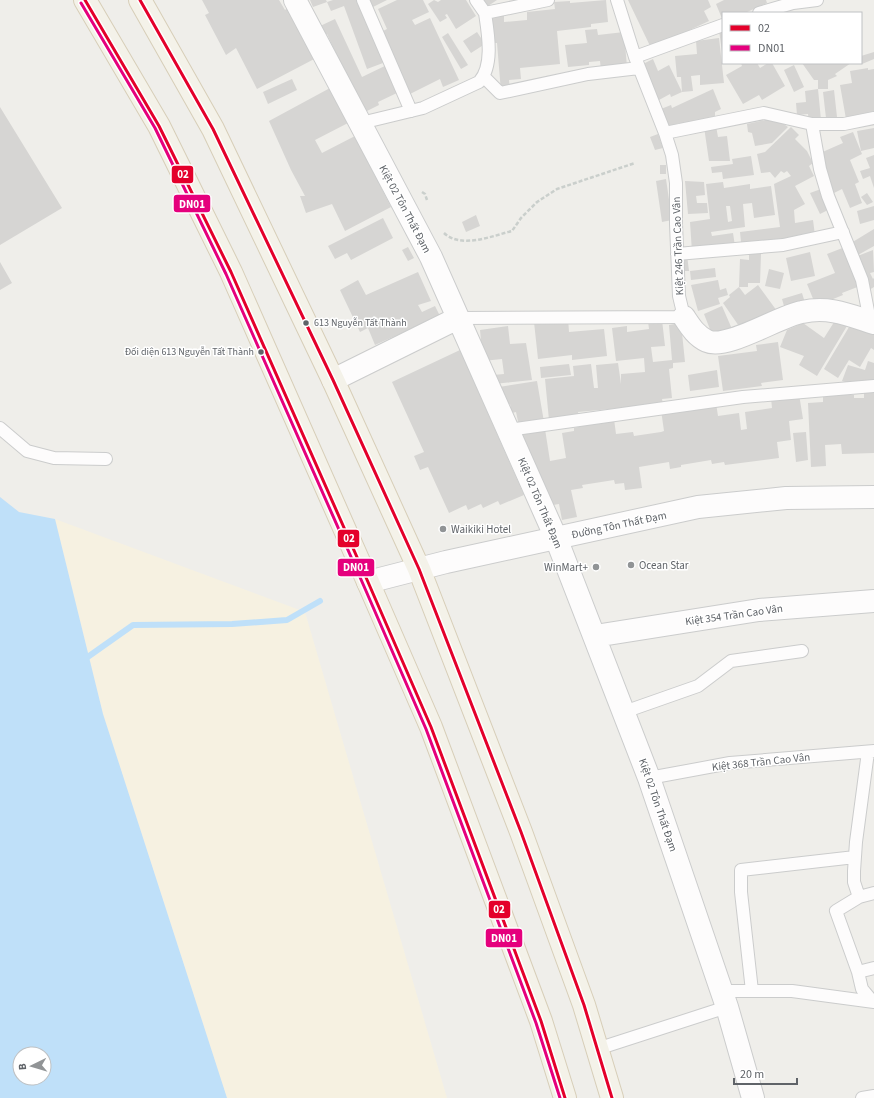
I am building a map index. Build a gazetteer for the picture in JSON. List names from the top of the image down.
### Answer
{
  "streets": {
    "street": [
      "Kiệt 02 Tôn Thất Đạm",
      "Kiệt 246 Trần Cao Vân",
      "Đường Tôn Thất Đạm",
      "Kiệt 354 Trần Cao Vân"
    ],
    "lane": ["Kiệt 368 Trần Cao Vân"]
  },
  "crossings": [
    ["Kiệt 02 Tôn Thất Đạm", "Đường Tôn Thất Đạm"],
    ["Kiệt 02 Tôn Thất Đạm", "Kiệt 354 Trần Cao Vân"],
    ["Kiệt 02 Tôn Thất Đạm", "Kiệt 368 Trần Cao Vân"]
  ],
  "places": [
    "613 Nguyễn Tất Thành",
    "Đối diện 613 Nguyễn Tất Thành",
    "Waikiki Hotel",
    "Ocean Star",
    "WinMart+"
  ],
  "lines": ["transit line 02", "transit line DN01"],
  "legend": ["02", "DN01"],
  "scale_bar": "20 m",
  "north": "left"
}
